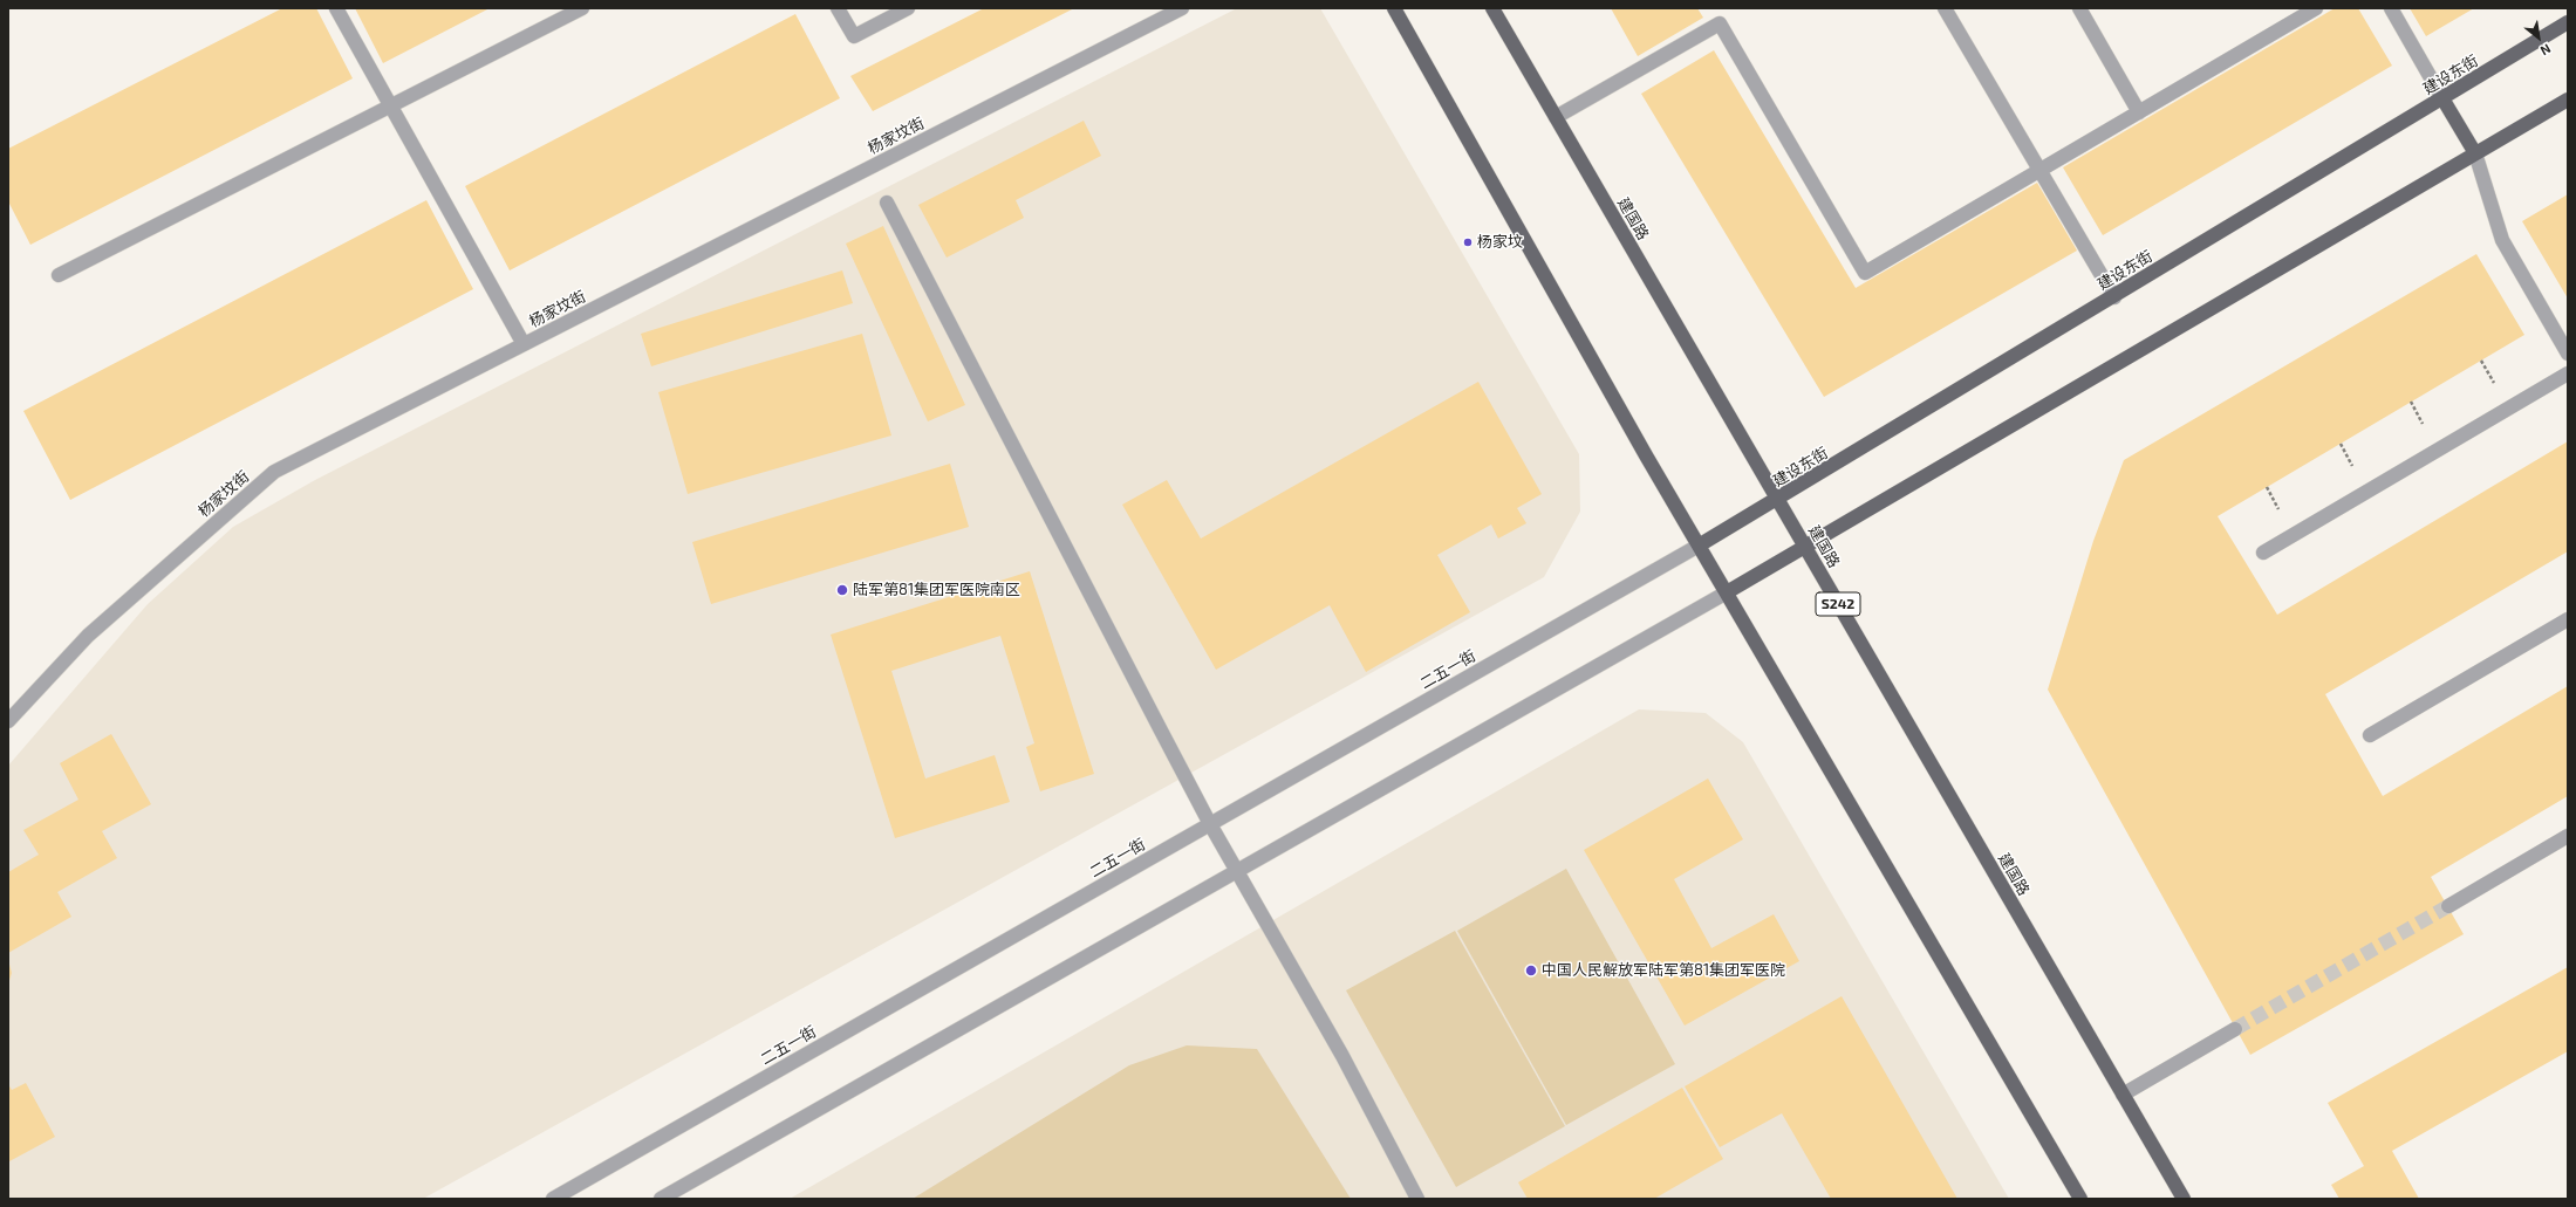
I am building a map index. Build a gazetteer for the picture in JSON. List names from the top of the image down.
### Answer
{
  "streets": {
    "main road": ["建设东街", "建国路", "S242"],
    "street": ["杨家坟街", "二五一街"]
  },
  "crossings": [
    ["建设东街", "建国路"],
    ["建设东街", "二五一街"]
  ],
  "places": ["杨家坟", "陆军第81集团军医院南区", "中国人民解放军陆军第81集团军医院"],
  "north": "bottom right"
}
